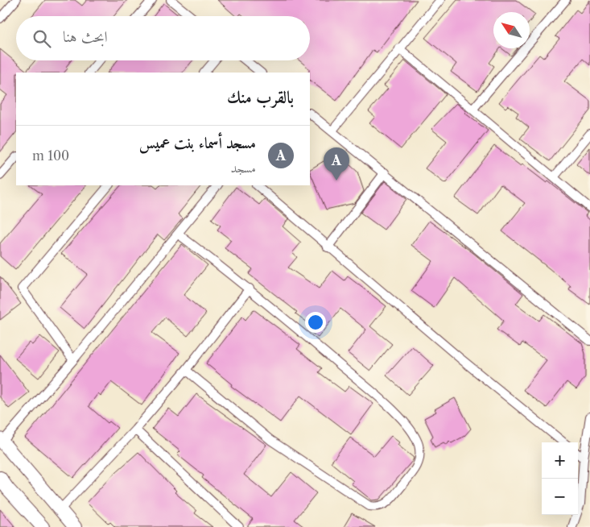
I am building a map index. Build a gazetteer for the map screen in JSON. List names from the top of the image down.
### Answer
{
  "north": "top left",
  "page": {
    "search": "ابحث هنا",
    "heading": "بالقرب منك",
    "list": [
      {
        "mark": "A",
        "name": "مسجد أسماء بنت عميس",
        "note": "مسجد",
        "value": "100 m"
      }
    ],
    "pins": "A",
    "map_buttons": ["+", "−"]
  }
}
